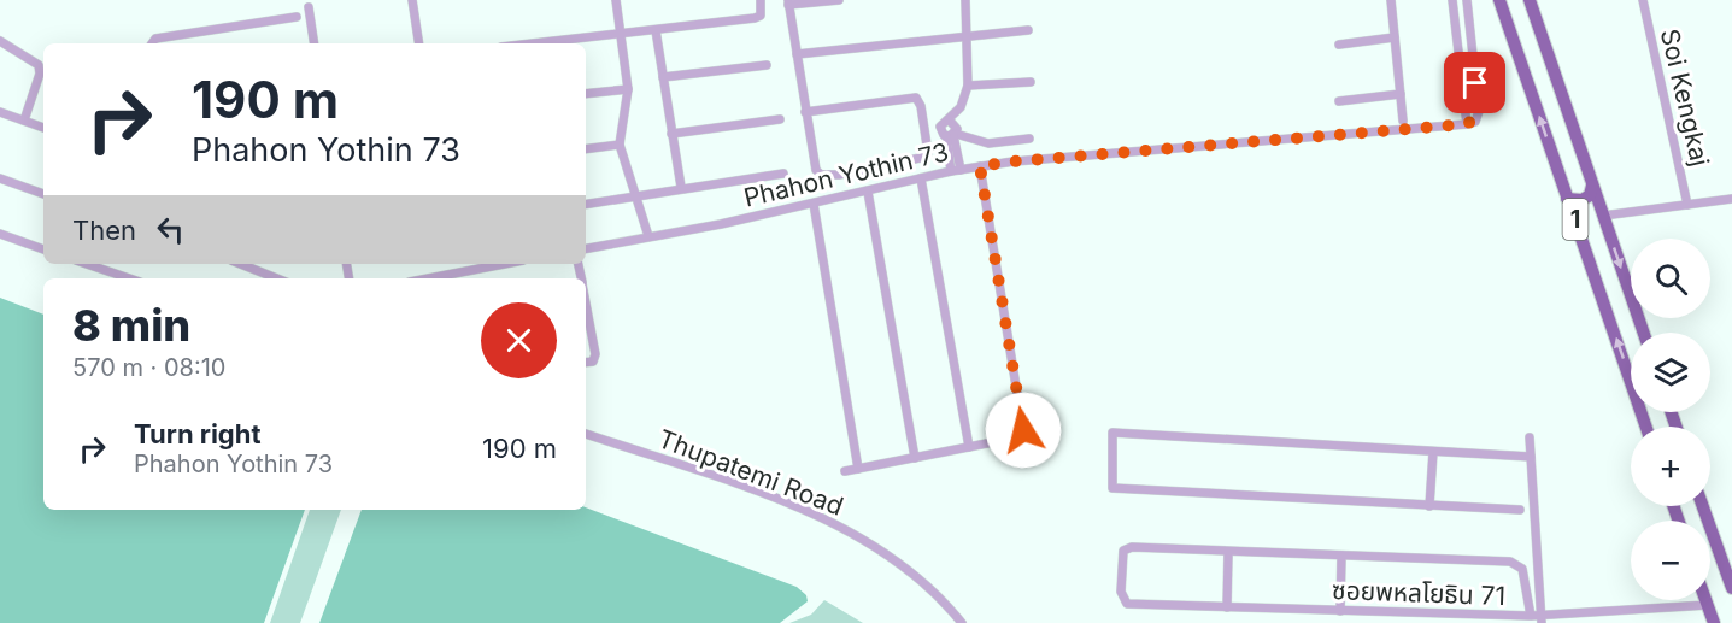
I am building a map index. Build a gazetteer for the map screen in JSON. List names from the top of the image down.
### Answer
{
  "streets": {
    "main road": ["1"],
    "street": [
      "Soi Kengkaj",
      "Phahon Yothin 73",
      "Thupatemi Road",
      "ซอยพหลโยธิน 71"
    ]
  },
  "page": {
    "turn": ["190 m", "Phahon Yothin 73"],
    "then": "Then",
    "map_buttons": ["+", "−"],
    "heading": ["8 min", "570 m · 08:10"],
    "list": [
      {
        "name": "Turn right",
        "note": "Phahon Yothin 73",
        "value": "190 m"
      }
    ]
  }
}
